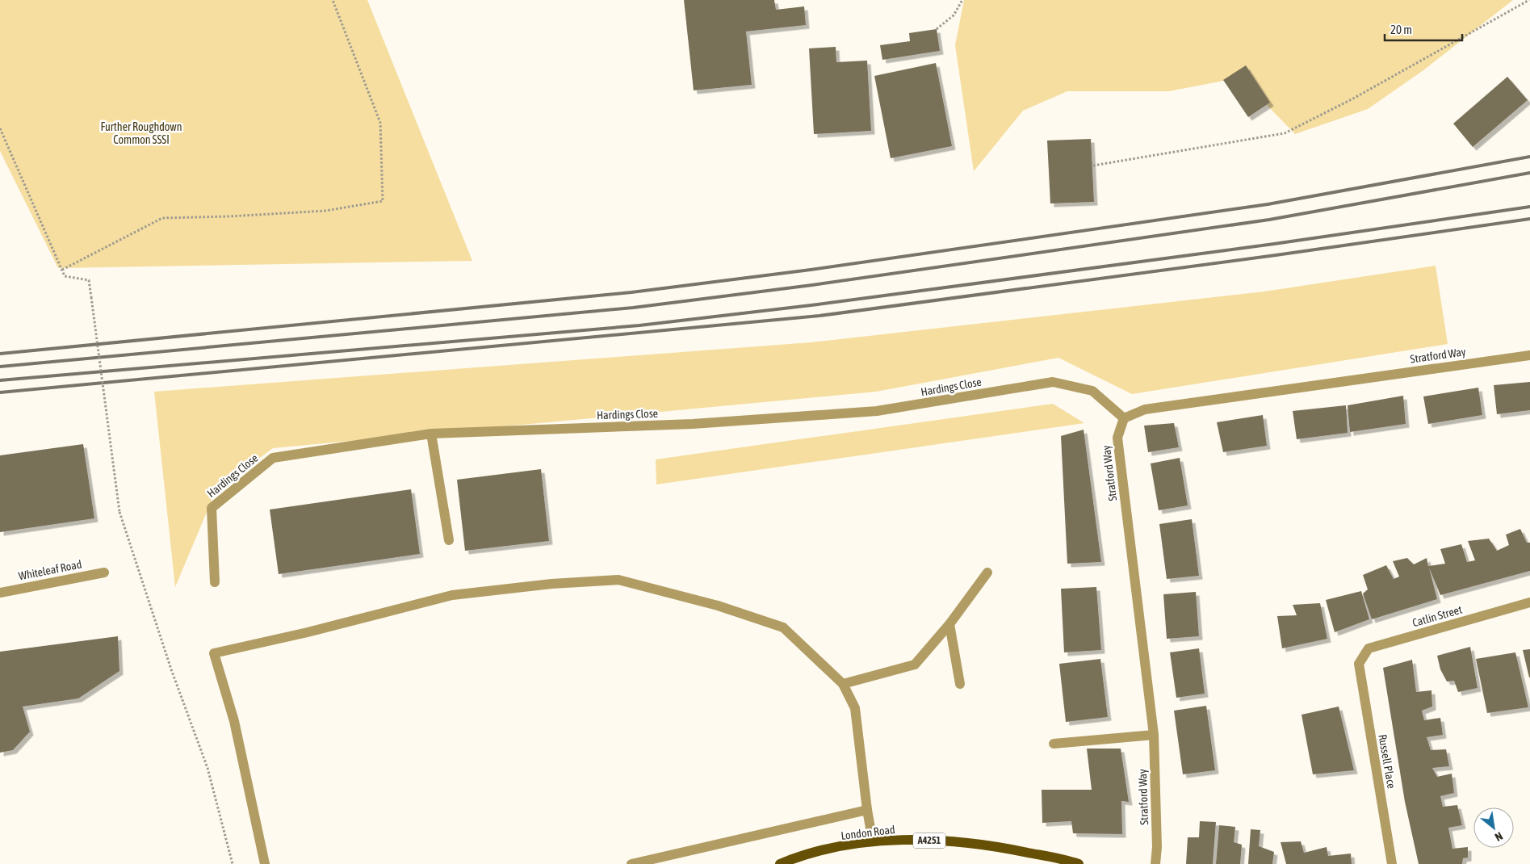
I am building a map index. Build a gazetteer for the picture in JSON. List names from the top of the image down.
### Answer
{
  "streets": {
    "main road": ["London Road", "A4251"],
    "street": [
      "Stratford Way",
      "Hardings Close",
      "Whiteleaf Road",
      "Catlin Street",
      "Russell Place"
    ]
  },
  "crossings": [
    ["Stratford Way", "Hardings Close"],
    ["Catlin Street", "Russell Place"]
  ],
  "parks": ["Further Roughdown Common SSSI"],
  "scale_bar": "20 m",
  "north": "bottom right"
}
